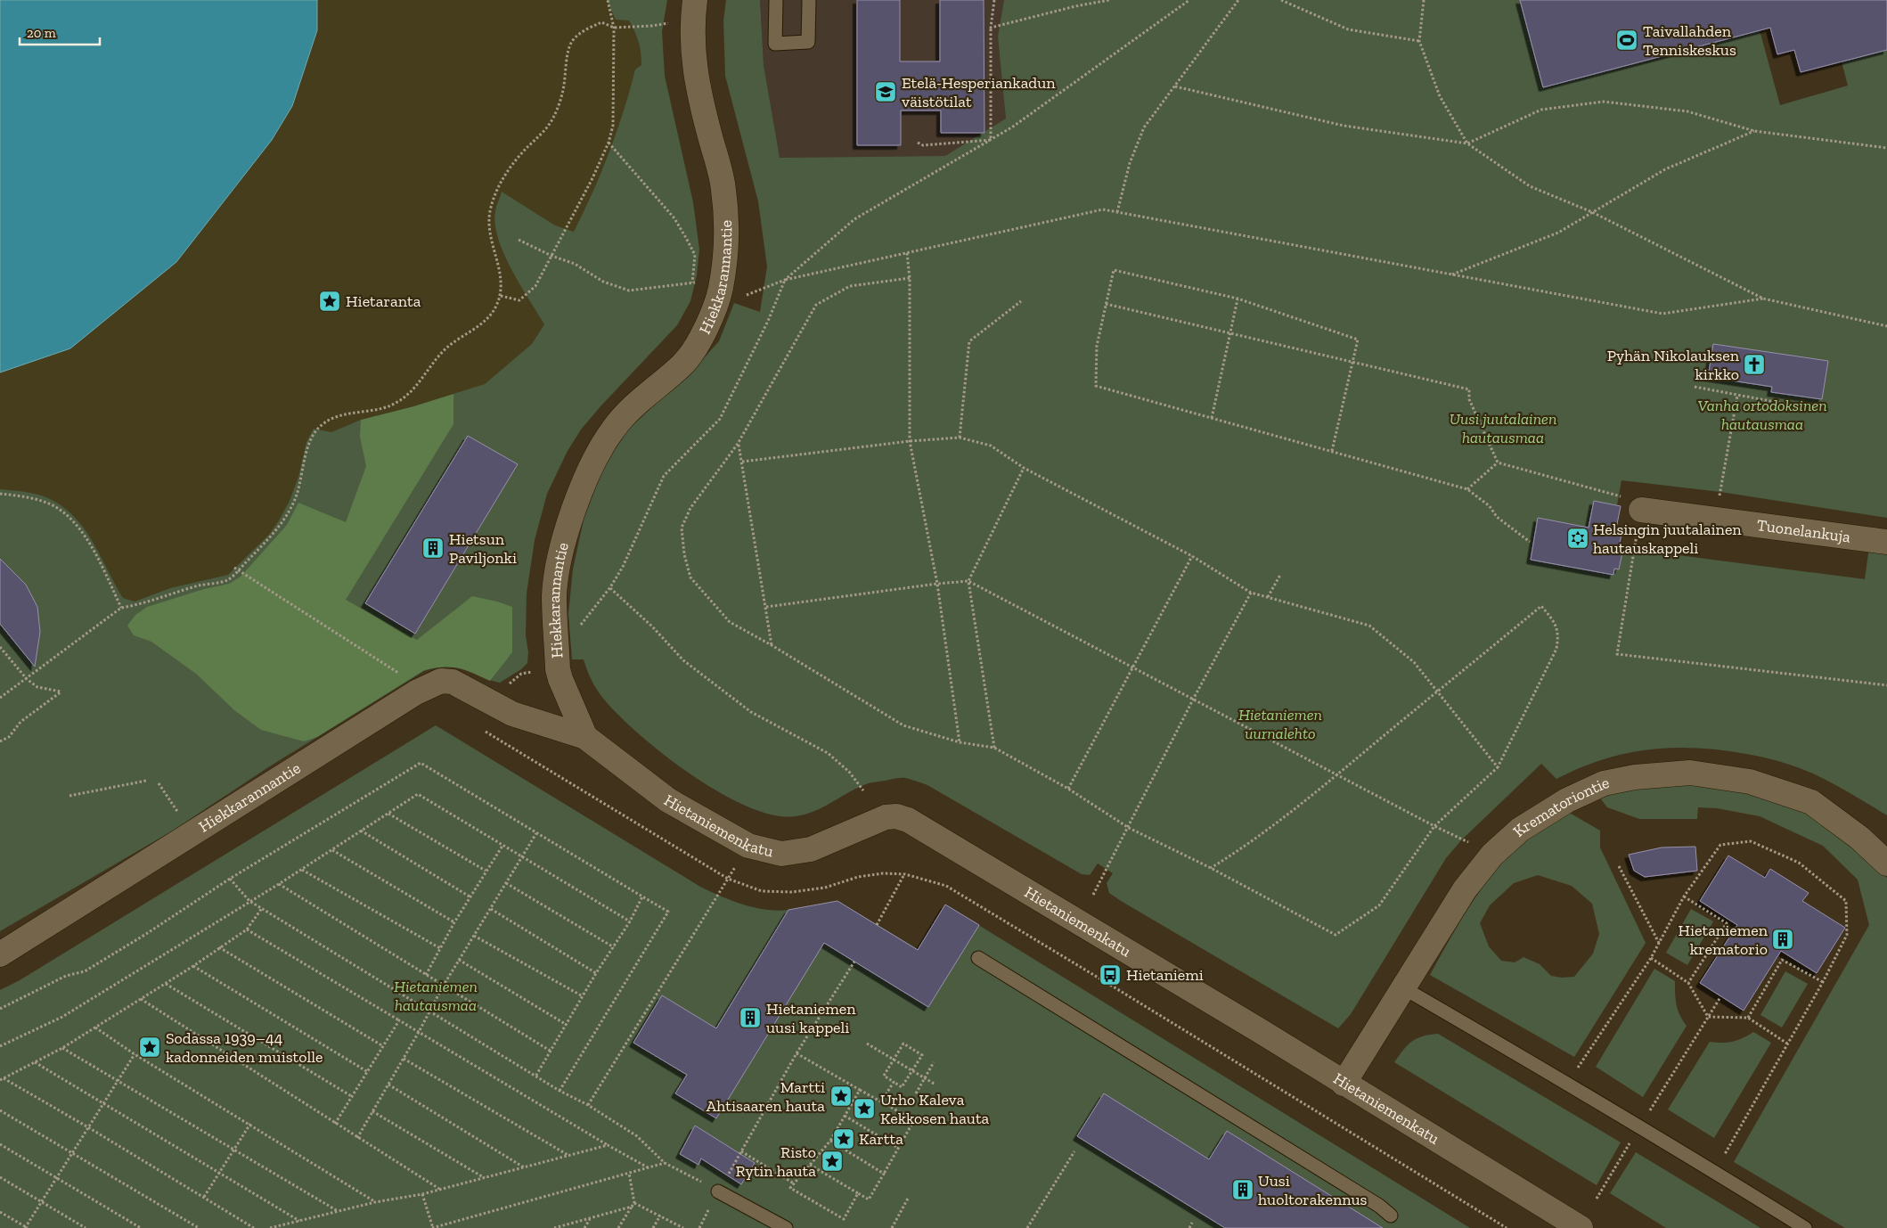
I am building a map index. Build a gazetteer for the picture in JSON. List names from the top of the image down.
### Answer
{
  "streets": {
    "street": [
      "Hiekkarannantie",
      "Tuonelankuja",
      "Krematoriontie",
      "Hietaniemenkatu"
    ]
  },
  "crossings": [
    ["Hiekkarannantie", "Hietaniemenkatu"],
    ["Krematoriontie", "Hietaniemenkatu"]
  ],
  "parks": [
    "Vanha ortodoksinen hautausmaa",
    "Uusi juutalainen hautausmaa",
    "Hietaniemen uurnalehto",
    "Hietaniemen hautausmaa"
  ],
  "places": {
    "sports": ["Taivallahden Tenniskeskus"],
    "school or university": ["Etelä-Hesperiankadun väistötilat"],
    "place": [
      "Hietaranta",
      "Sodassa 1939–44 kadonneiden muistolle",
      "Martti Ahtisaaren hauta",
      "Urho Kaleva Kekkosen hauta",
      "Kartta",
      "Risto Rytin hauta"
    ],
    "church": ["Pyhän Nikolauksen kirkko"],
    "synagogue": ["Helsingin juutalainen hautauskappeli"],
    "building": [
      "Hietsun Paviljonki",
      "Hietaniemen krematorio",
      "Hietaniemen uusi kappeli",
      "Uusi huoltorakennus"
    ],
    "bus stop": ["Hietaniemi"]
  },
  "scale_bar": "20 m"
}
